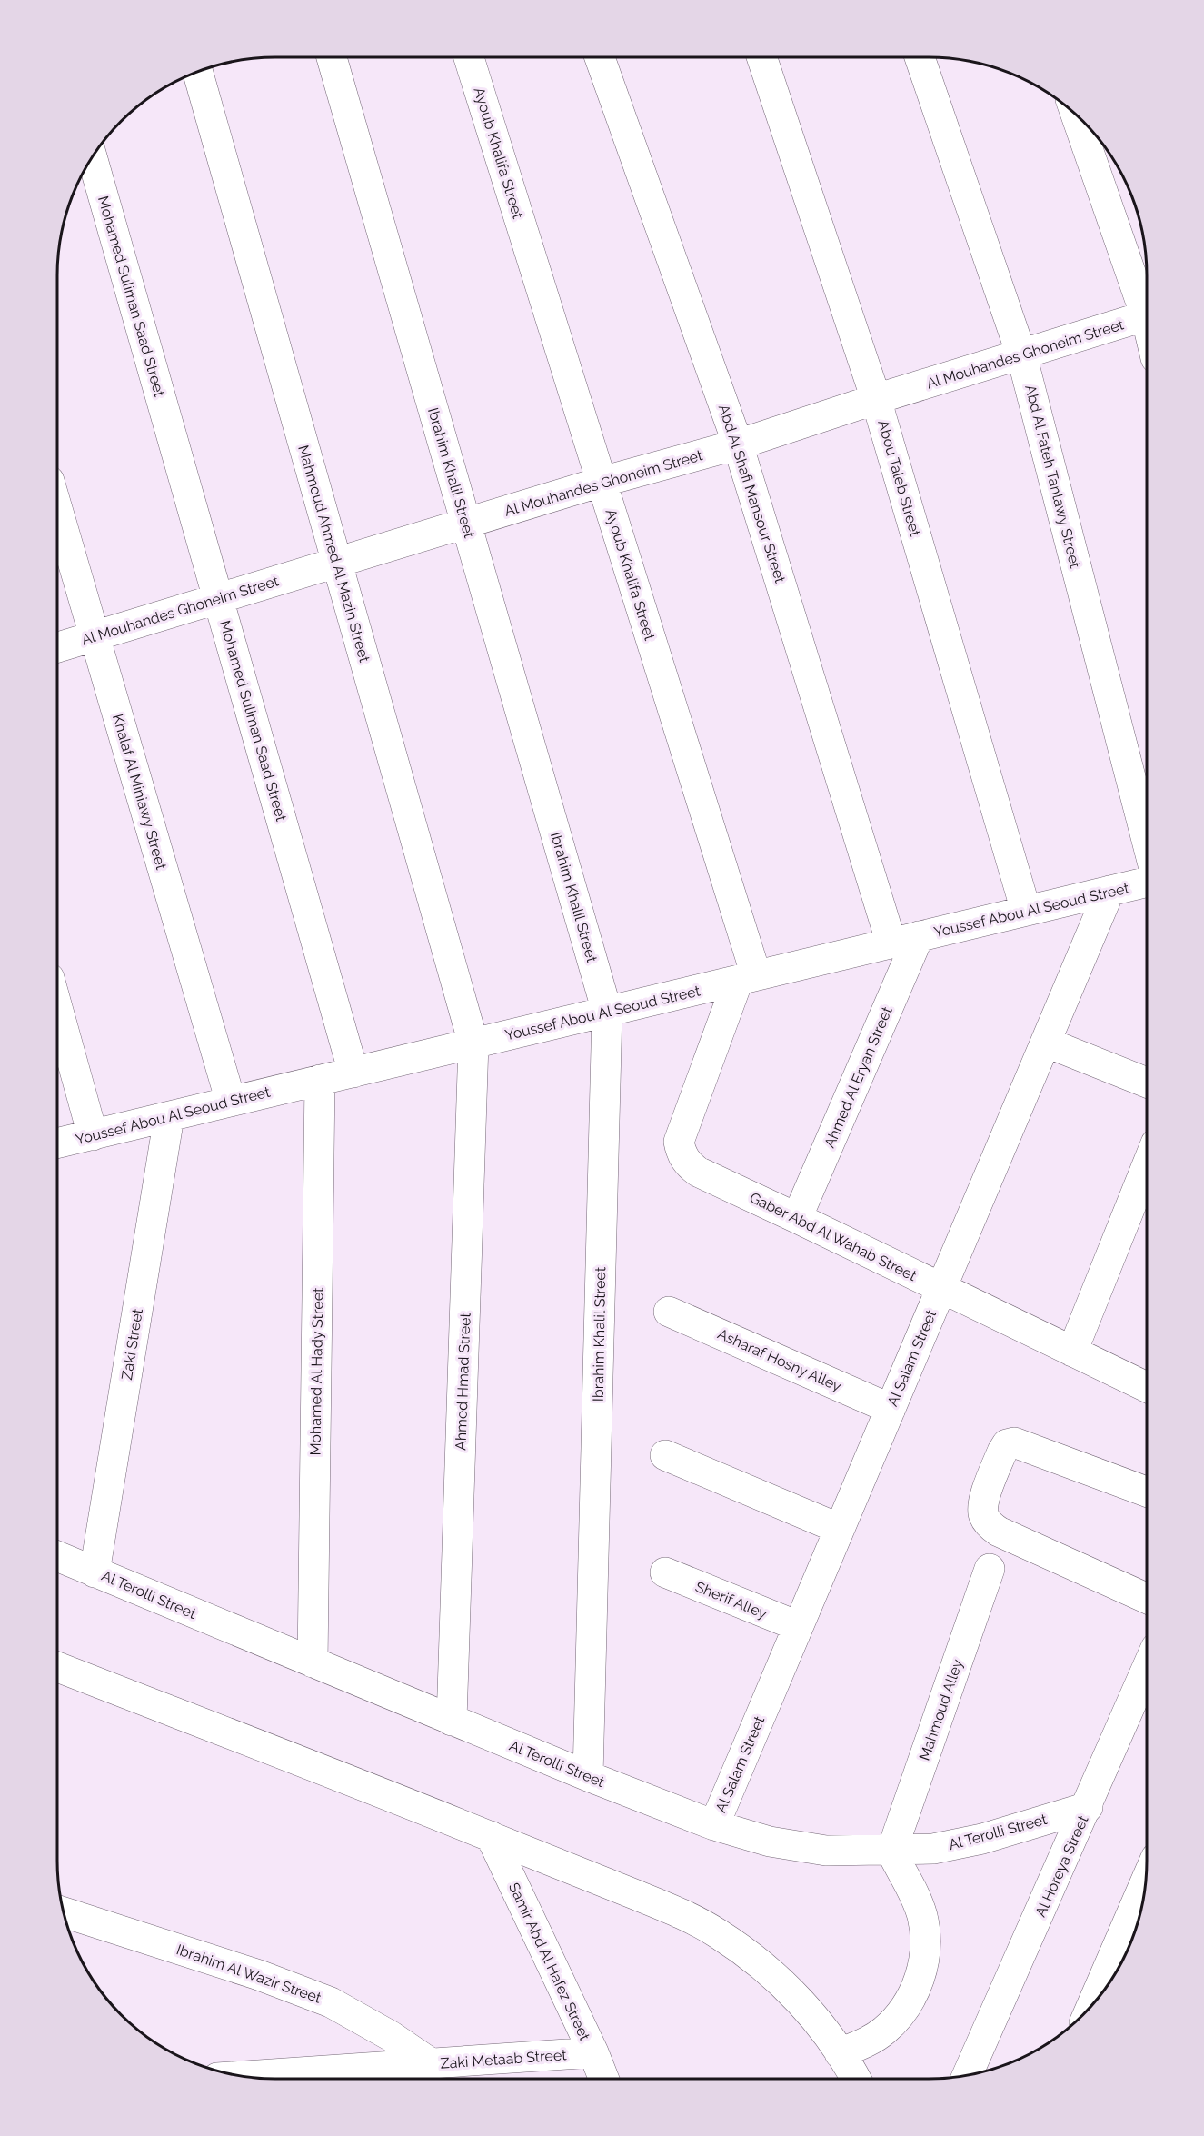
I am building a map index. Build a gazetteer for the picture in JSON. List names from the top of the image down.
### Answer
{
  "streets": {
    "street": [
      "Ayoub Khalifa Street",
      "Mohamed Suliman Saad Street",
      "Al Mouhandes Ghoneim Street",
      "Ibrahim Khalil Street",
      "Abd Al Fateh Tantawy Street",
      "Abou Taleb Street",
      "Abd Al Shafi Mansour Street",
      "Mahmoud Ahmed Al Mazin Street",
      "Khalaf Al Miniawy Street",
      "Youssef Abou Al Seoud Street",
      "Ahmed Al Eryan Street",
      "Gaber Abd Al Wahab Street",
      "Zaki Street",
      "Al Salam Street",
      "Asharaf Hosny Alley",
      "Mohamed Al Hady Street",
      "Ahmed Hmad Street",
      "Al Terolli Street",
      "Sherif Alley",
      "Mahmoud Alley",
      "Al Horeya Street",
      "Samir Abd Al Hafez Street",
      "Ibrahim Al Wazir Street",
      "Zaki Metaab Street"
    ]
  },
  "crossings": [
    ["Ayoub Khalifa Street", "Al Mouhandes Ghoneim Street"],
    ["Ayoub Khalifa Street", "Youssef Abou Al Seoud Street"],
    ["Ayoub Khalifa Street", "Gaber Abd Al Wahab Street"],
    ["Mohamed Suliman Saad Street", "Al Mouhandes Ghoneim Street"],
    ["Mohamed Suliman Saad Street", "Youssef Abou Al Seoud Street"],
    ["Al Mouhandes Ghoneim Street", "Ibrahim Khalil Street"],
    ["Al Mouhandes Ghoneim Street", "Abd Al Fateh Tantawy Street"],
    ["Al Mouhandes Ghoneim Street", "Abou Taleb Street"],
    ["Al Mouhandes Ghoneim Street", "Abd Al Shafi Mansour Street"],
    ["Al Mouhandes Ghoneim Street", "Mahmoud Ahmed Al Mazin Street"],
    ["Al Mouhandes Ghoneim Street", "Khalaf Al Miniawy Street"],
    ["Ibrahim Khalil Street", "Youssef Abou Al Seoud Street"],
    ["Ibrahim Khalil Street", "Al Terolli Street"],
    ["Abou Taleb Street", "Youssef Abou Al Seoud Street"],
    ["Abd Al Shafi Mansour Street", "Youssef Abou Al Seoud Street"],
    ["Abd Al Shafi Mansour Street", "Ahmed Al Eryan Street"],
    ["Mahmoud Ahmed Al Mazin Street", "Youssef Abou Al Seoud Street"],
    ["Mahmoud Ahmed Al Mazin Street", "Ahmed Hmad Street"],
    ["Khalaf Al Miniawy Street", "Youssef Abou Al Seoud Street"],
    ["Youssef Abou Al Seoud Street", "Ahmed Al Eryan Street"],
    ["Youssef Abou Al Seoud Street", "Gaber Abd Al Wahab Street"],
    ["Youssef Abou Al Seoud Street", "Zaki Street"],
    ["Youssef Abou Al Seoud Street", "Al Salam Street"],
    ["Youssef Abou Al Seoud Street", "Mohamed Al Hady Street"],
    ["Youssef Abou Al Seoud Street", "Ahmed Hmad Street"],
    ["Ahmed Al Eryan Street", "Gaber Abd Al Wahab Street"],
    ["Gaber Abd Al Wahab Street", "Al Salam Street"],
    ["Zaki Street", "Al Terolli Street"],
    ["Al Salam Street", "Asharaf Hosny Alley"],
    ["Al Salam Street", "Al Terolli Street"],
    ["Al Salam Street", "Sherif Alley"],
    ["Mohamed Al Hady Street", "Al Terolli Street"],
    ["Ahmed Hmad Street", "Al Terolli Street"],
    ["Al Terolli Street", "Mahmoud Alley"],
    ["Al Terolli Street", "Al Horeya Street"],
    ["Samir Abd Al Hafez Street", "Zaki Metaab Street"],
    ["Ibrahim Al Wazir Street", "Zaki Metaab Street"]
  ]
}
